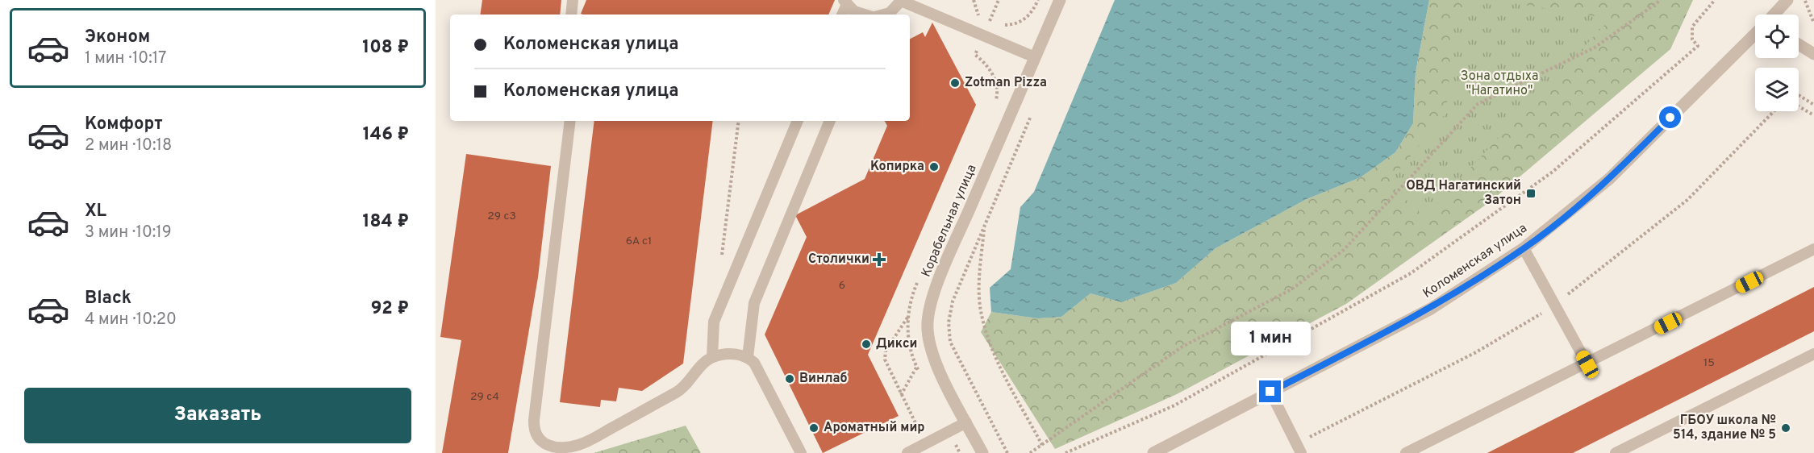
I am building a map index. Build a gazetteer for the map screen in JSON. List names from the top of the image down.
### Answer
{
  "streets": {
    "street": ["Корабельная улица", "Коломенская улица"]
  },
  "parks": ["Зона отдыха \"Нагатино\""],
  "places": {
    "other": [
      "Zotman Pizza",
      "Копирка",
      "Дикси",
      "Винлаб",
      "Ароматный мир",
      "ГБОУ школа № 514, здание № 5"
    ],
    "transit": ["ОВД Нагатинский Затон"],
    "health": ["Столички"]
  },
  "house_numbers": [
    "29 с3",
    "6А с1",
    "6",
    "15",
    "29 с4"
  ],
  "page": {
    "list": [
      {
        "name": "Эконом",
        "note": "1 мин · 10:17",
        "value": "108 ₽"
      },
      {
        "name": "Комфорт",
        "note": "2 мин · 10:18",
        "value": "146 ₽"
      },
      {
        "name": "XL",
        "note": "3 мин · 10:19",
        "value": "184 ₽"
      },
      {
        "name": "Black",
        "note": "4 мин · 10:20",
        "value": "92 ₽"
      }
    ],
    "banner": ["Коломенская улица", "Коломенская улица"],
    "bubble": "1 мин",
    "buttons": "Заказать"
  }
}
